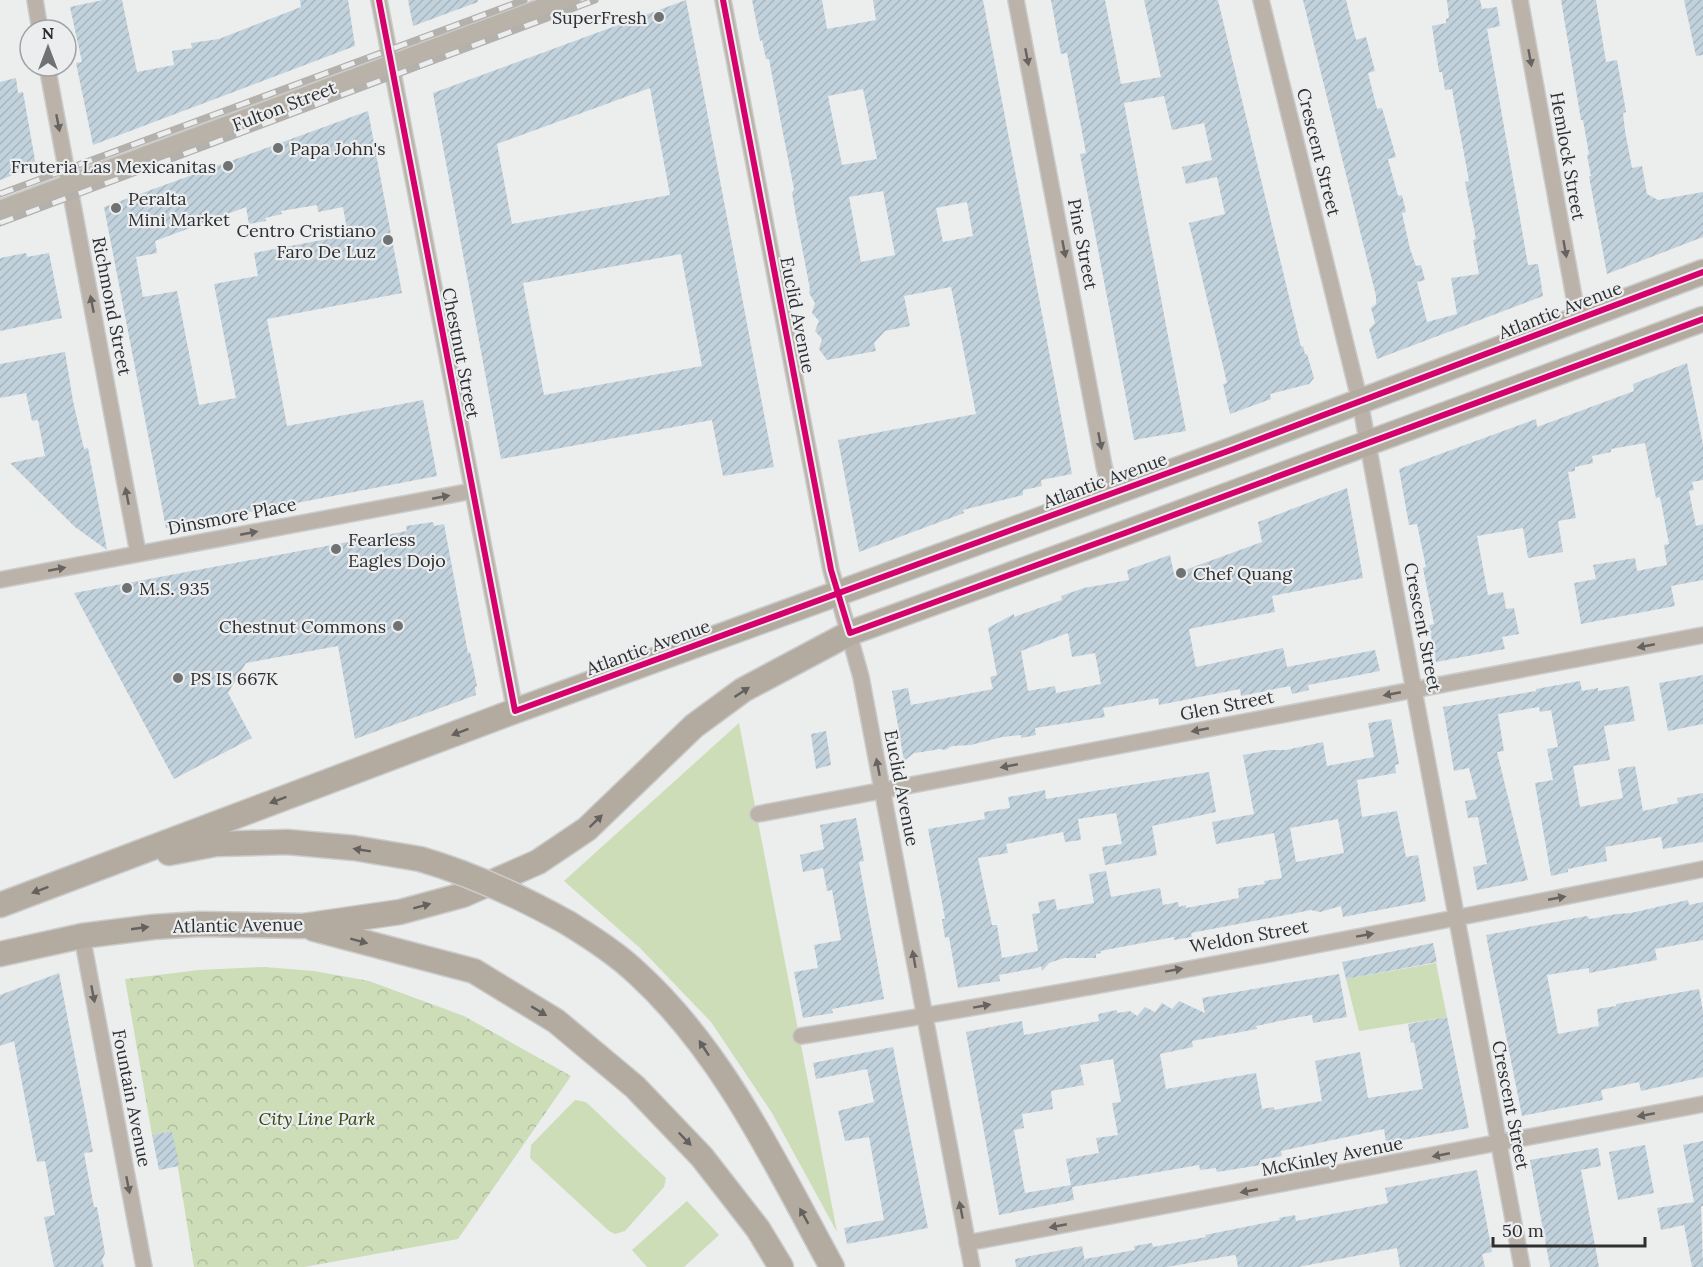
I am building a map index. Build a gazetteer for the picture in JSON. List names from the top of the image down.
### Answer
{
  "streets": {
    "main road": ["Atlantic Avenue"],
    "street": [
      "Fulton Street",
      "Crescent Street",
      "Hemlock Street",
      "Pine Street",
      "Richmond Street",
      "Euclid Avenue",
      "Chestnut Street",
      "Dinsmore Place",
      "Glen Street",
      "Weldon Street",
      "Fountain Avenue",
      "McKinley Avenue"
    ]
  },
  "crossings": [
    ["Fulton Street", "Richmond Street"],
    ["Fulton Street", "Chestnut Street"],
    ["Crescent Street", "Atlantic Avenue"],
    ["Crescent Street", "Glen Street"],
    ["Crescent Street", "Weldon Street"],
    ["Crescent Street", "McKinley Avenue"],
    ["Hemlock Street", "Atlantic Avenue"],
    ["Pine Street", "Atlantic Avenue"],
    ["Richmond Street", "Dinsmore Place"],
    ["Atlantic Avenue", "Euclid Avenue"],
    ["Atlantic Avenue", "Chestnut Street"],
    ["Atlantic Avenue", "Fountain Avenue"],
    ["Euclid Avenue", "Glen Street"],
    ["Euclid Avenue", "Weldon Street"],
    ["Euclid Avenue", "McKinley Avenue"],
    ["Chestnut Street", "Dinsmore Place"]
  ],
  "one_way": [
    "Hemlock Street",
    "Pine Street",
    "Euclid Avenue",
    "Dinsmore Place",
    "Glen Street",
    "Weldon Street",
    "Fountain Avenue",
    "McKinley Avenue"
  ],
  "parks": ["City Line Park"],
  "places": [
    "SuperFresh",
    "Papa John's",
    "Fruteria Las Mexicanitas",
    "Peralta Mini Market",
    "Centro Cristiano Faro De Luz",
    "Fearless Eagles Dojo",
    "Chef Quang",
    "M.S. 935",
    "Chestnut Commons",
    "PS IS 667K"
  ],
  "scale_bar": "50 m",
  "north": "top"
}
